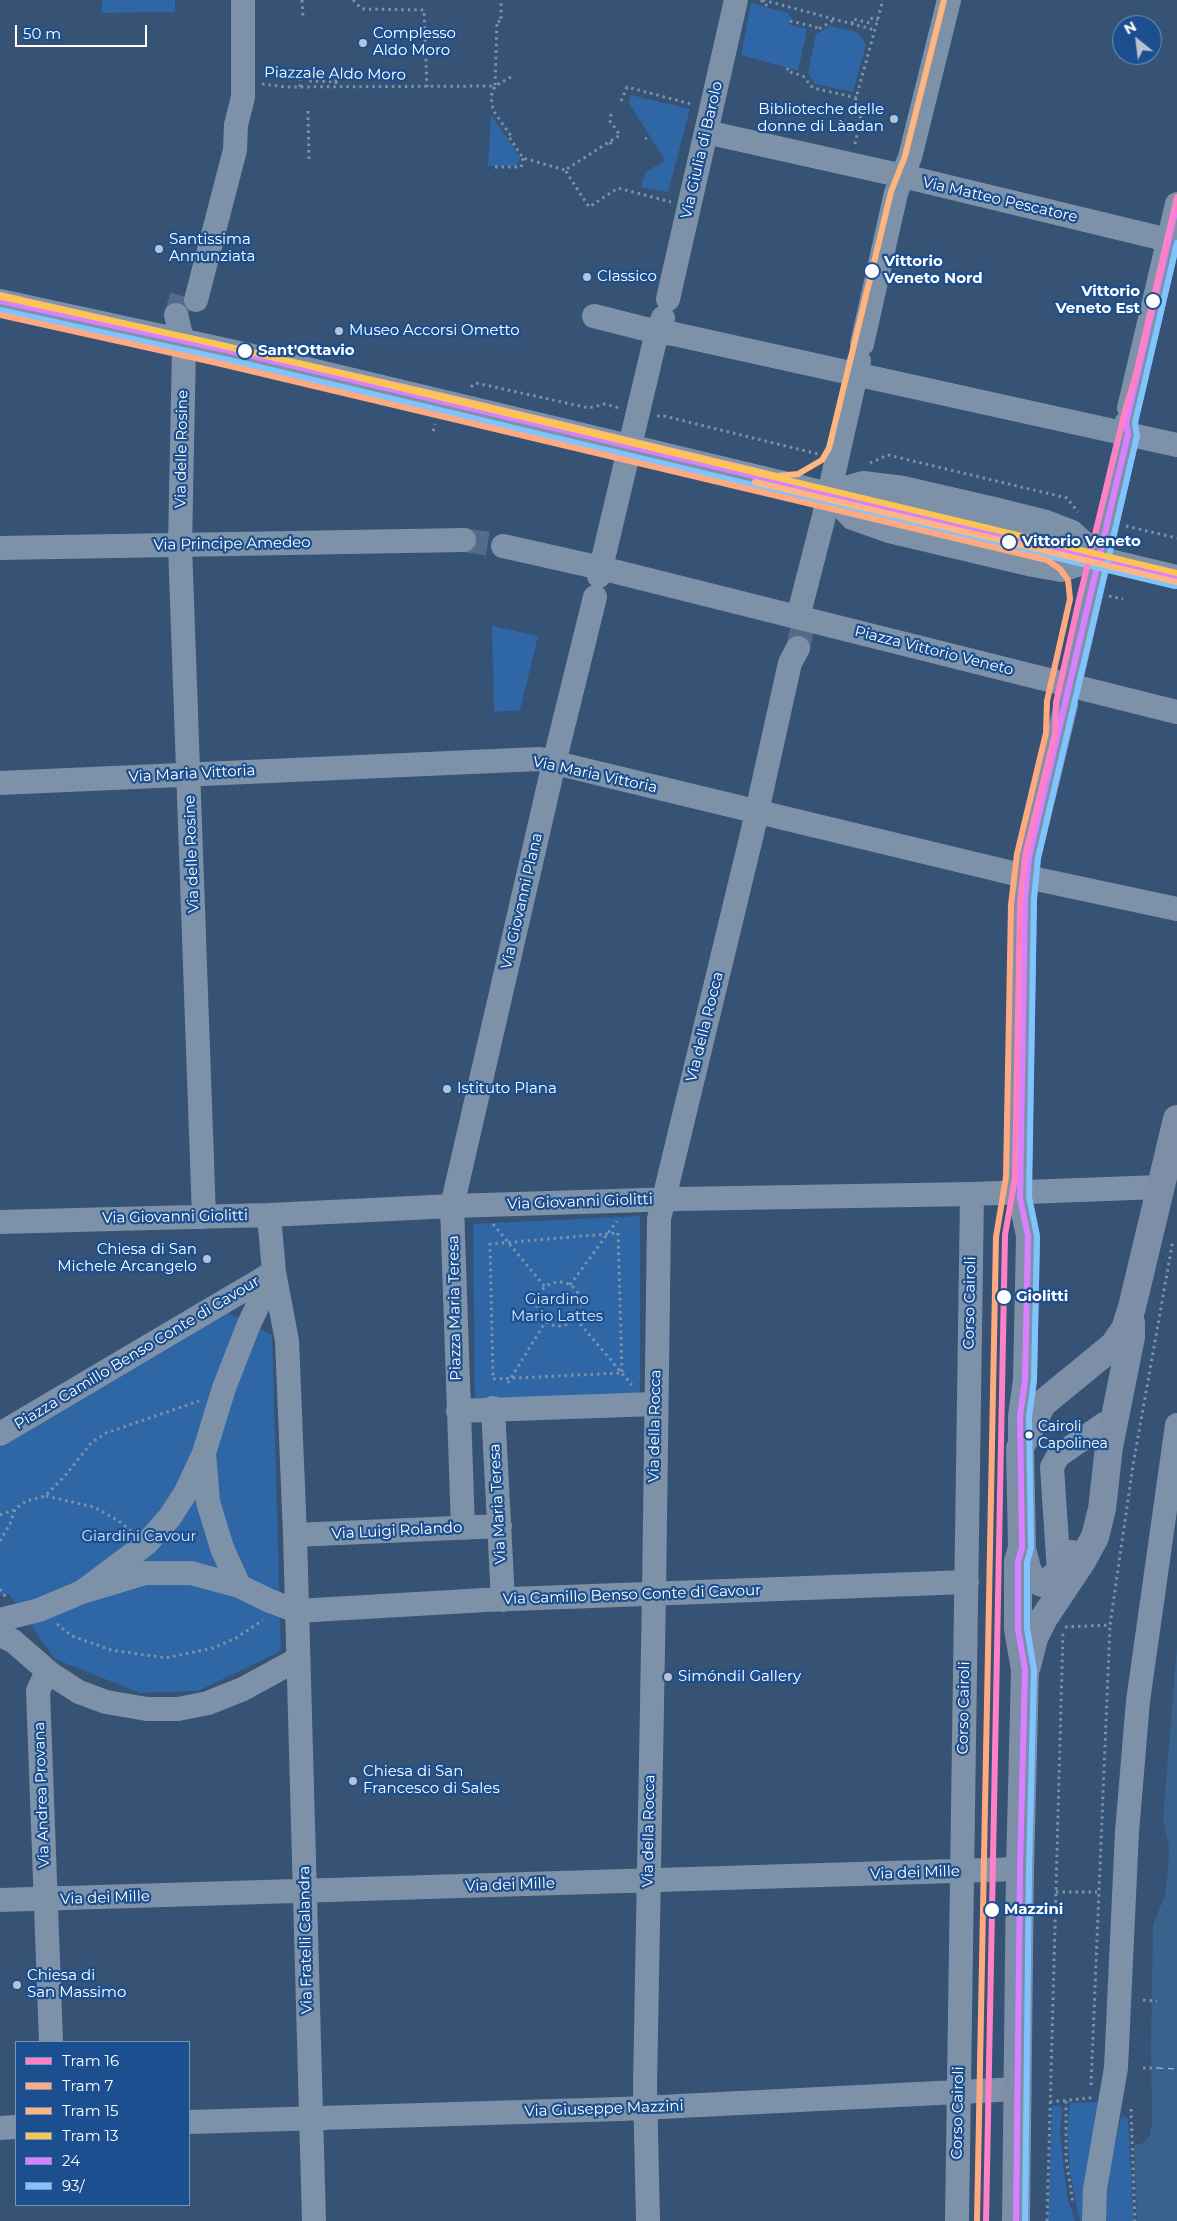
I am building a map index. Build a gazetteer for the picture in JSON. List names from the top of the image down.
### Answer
{
  "streets": {
    "street": [
      "Via Giulia di Barolo",
      "Via Matteo Pescatore",
      "Via delle Rosine",
      "Via Principe Amedeo",
      "Piazza Vittorio Veneto",
      "Via Maria Vittoria",
      "Via Giovanni Plana",
      "Via della Rocca",
      "Via Giovanni Giolitti",
      "Corso Cairoli",
      "Piazza Maria Teresa",
      "Piazza Camillo Benso Conte di Cavour",
      "Via Maria Teresa",
      "Via Luigi Rolando",
      "Via Camillo Benso Conte di Cavour",
      "Via Andrea Provana",
      "Via dei Mille",
      "Via Fratelli Calandra",
      "Via Giuseppe Mazzini"
    ],
    "path": ["Piazzale Aldo Moro"]
  },
  "crossings": [
    ["Piazzale Aldo Moro", "Via delle Rosine"],
    ["Via Giulia di Barolo", "Via Matteo Pescatore"],
    ["Via delle Rosine", "Via Principe Amedeo"],
    ["Via delle Rosine", "Via Maria Vittoria"],
    ["Via delle Rosine", "Via Giovanni Giolitti"],
    ["Piazza Vittorio Veneto", "Via Giovanni Plana"],
    ["Piazza Vittorio Veneto", "Via della Rocca"],
    ["Via Maria Vittoria", "Via Giovanni Plana"],
    ["Via Maria Vittoria", "Via della Rocca"],
    ["Via Giovanni Plana", "Via Giovanni Giolitti"],
    ["Via Giovanni Plana", "Piazza Maria Teresa"],
    ["Via della Rocca", "Via Giovanni Giolitti"],
    ["Via della Rocca", "Via Camillo Benso Conte di Cavour"],
    ["Via della Rocca", "Via dei Mille"],
    ["Via della Rocca", "Via Giuseppe Mazzini"],
    ["Via Giovanni Giolitti", "Corso Cairoli"],
    ["Via Giovanni Giolitti", "Piazza Maria Teresa"],
    ["Via Giovanni Giolitti", "Piazza Camillo Benso Conte di Cavour"],
    ["Corso Cairoli", "Via Camillo Benso Conte di Cavour"],
    ["Corso Cairoli", "Via dei Mille"],
    ["Corso Cairoli", "Via Giuseppe Mazzini"],
    ["Piazza Maria Teresa", "Via Luigi Rolando"],
    ["Piazza Camillo Benso Conte di Cavour", "Via Luigi Rolando"],
    ["Piazza Camillo Benso Conte di Cavour", "Via Camillo Benso Conte di Cavour"],
    ["Piazza Camillo Benso Conte di Cavour", "Via Fratelli Calandra"],
    ["Via Maria Teresa", "Via Luigi Rolando"],
    ["Via Maria Teresa", "Via Camillo Benso Conte di Cavour"],
    ["Via Andrea Provana", "Via dei Mille"],
    ["Via dei Mille", "Via Fratelli Calandra"],
    ["Via Fratelli Calandra", "Via Giuseppe Mazzini"]
  ],
  "parks": ["Giardino Mario Lattes", "Giardini Cavour"],
  "places": [
    "Complesso Aldo Moro",
    "Biblioteche delle donne di Làadan",
    "Santissima Annunziata",
    "Vittorio Veneto Nord",
    "Classico",
    "Vittorio Veneto Est",
    "Museo Accorsi Ometto",
    "Sant'Ottavio",
    "Vittorio Veneto",
    "Istituto Plana",
    "Chiesa di San Michele Arcangelo",
    "Giolitti",
    "Cairoli Capolinea",
    "SimóndiI Gallery",
    "Chiesa di San Francesco di Sales",
    "Mazzini",
    "Chiesa di San Massimo"
  ],
  "lines": [
    "tram line 15",
    "tram line 16",
    "transit line 24",
    "transit line 93/",
    "tram line 13",
    "tram line 7"
  ],
  "legend": [
    "Tram 16",
    "Tram 7",
    "Tram 15",
    "Tram 13",
    "24",
    "93/"
  ],
  "scale_bar": "50 m",
  "north": "top left"
}
